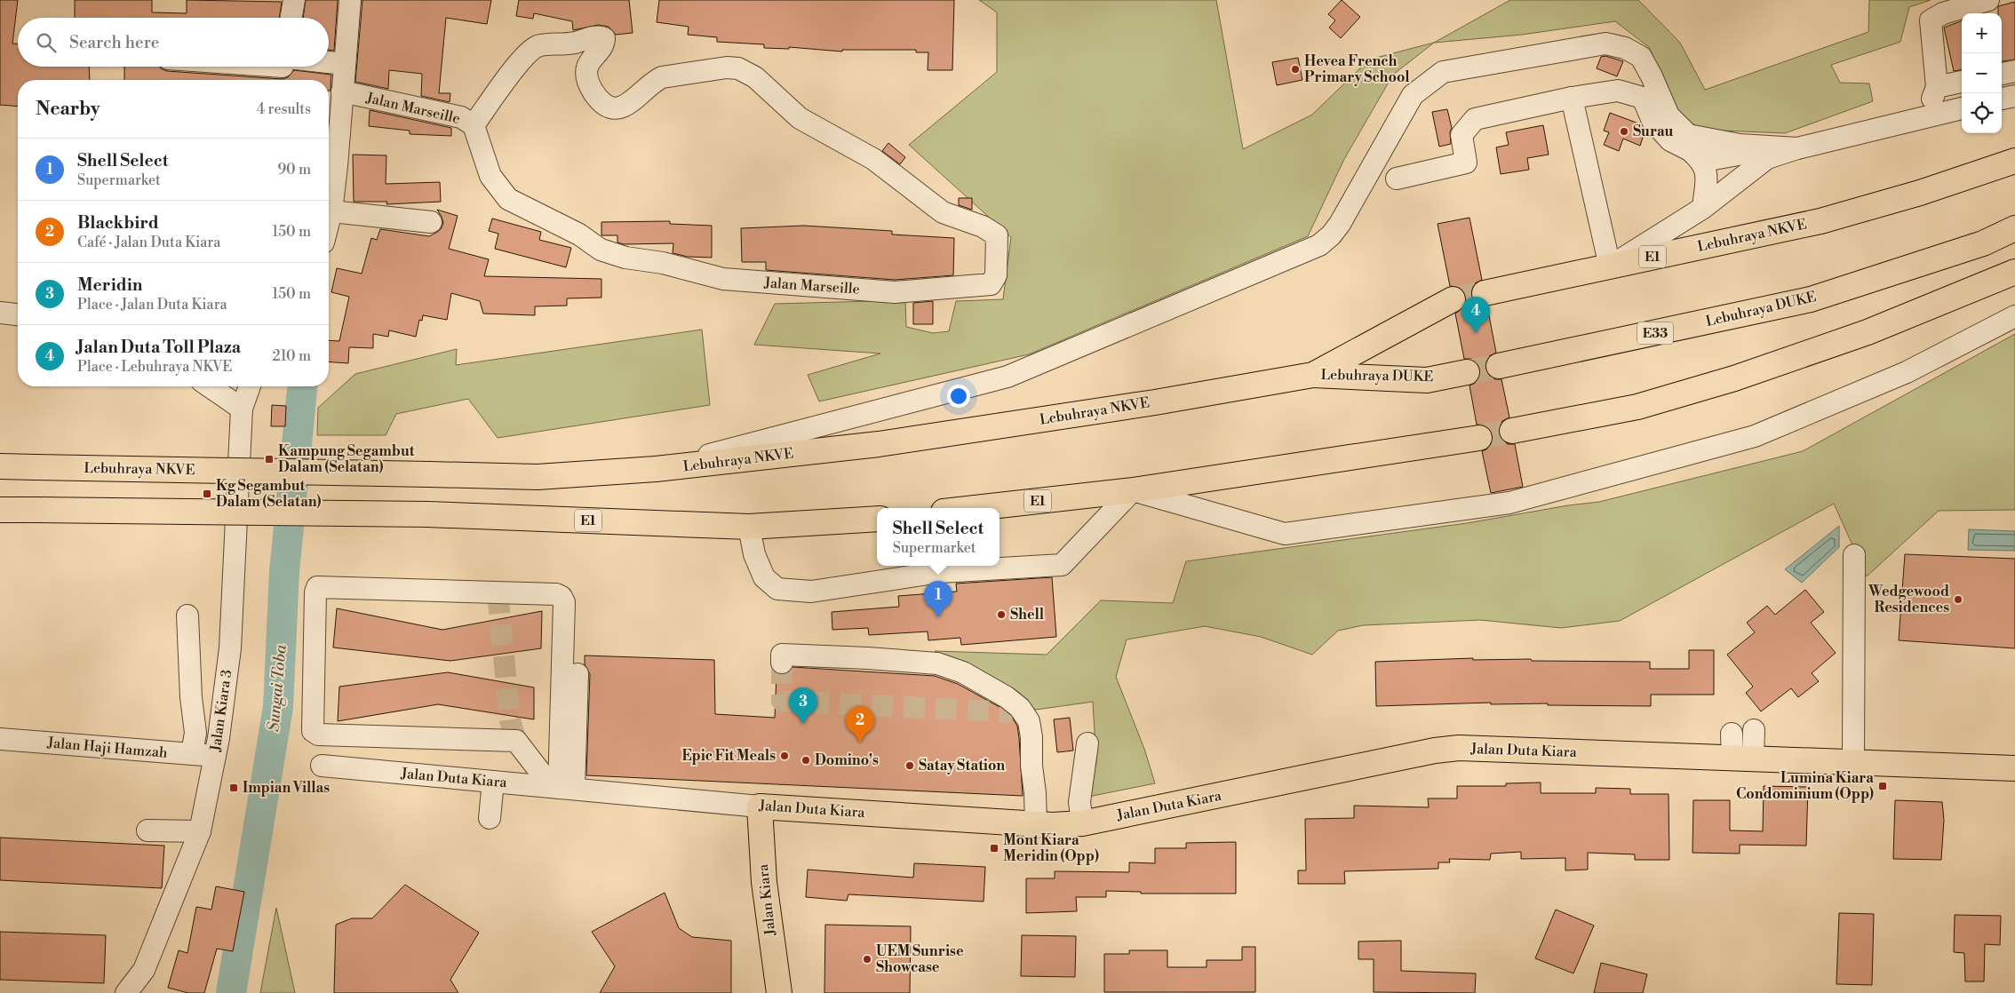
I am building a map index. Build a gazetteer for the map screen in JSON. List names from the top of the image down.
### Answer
{
  "streets": {
    "main road": [
      "Lebuhraya NKVE",
      "E1",
      "Lebuhraya DUKE",
      "E33",
      "Jalan Duta Kiara",
      "Jalan Kiara"
    ],
    "street": ["Jalan Marseille", "Jalan Kiara 3", "Jalan Haji Hamzah"]
  },
  "crossings": [
    ["Lebuhraya NKVE", "Lebuhraya DUKE"],
    ["Jalan Kiara 3", "Jalan Haji Hamzah"],
    ["Jalan Duta Kiara", "Jalan Kiara"]
  ],
  "water": ["Sungai Toba"],
  "places": {
    "other": [
      "Hevea French Primary School",
      "Surau",
      "Wedgewood Residences",
      "Shell",
      "Epic Fit Meals",
      "Domino's",
      "Satay Station",
      "UEM Sunrise Showcase"
    ],
    "transit": [
      "Kampung Segambut Dalam (Selatan)",
      "Kg Segambut Dalam (Selatan)",
      "Lumina Kiara Condominium (Opp)",
      "Impian Villas",
      "Mont Kiara Meridin (Opp)"
    ]
  },
  "page": {
    "map_buttons": ["+", "−"],
    "search": "Search here",
    "heading": ["Nearby", "4 results"],
    "list": [
      {
        "mark": "1",
        "name": "Shell Select",
        "note": "Supermarket",
        "value": "90 m"
      },
      {
        "mark": "2",
        "name": "Blackbird",
        "note": "Café · Jalan Duta Kiara",
        "value": "150 m"
      },
      {
        "mark": "3",
        "name": "Meridin",
        "note": "Place · Jalan Duta Kiara",
        "value": "150 m"
      },
      {
        "mark": "4",
        "name": "Jalan Duta Toll Plaza",
        "note": "Place · Lebuhraya NKVE",
        "value": "210 m"
      }
    ],
    "pins": [
      "4",
      "1",
      "3",
      "2"
    ],
    "popup": ["Shell Select", "Supermarket"]
  }
}
